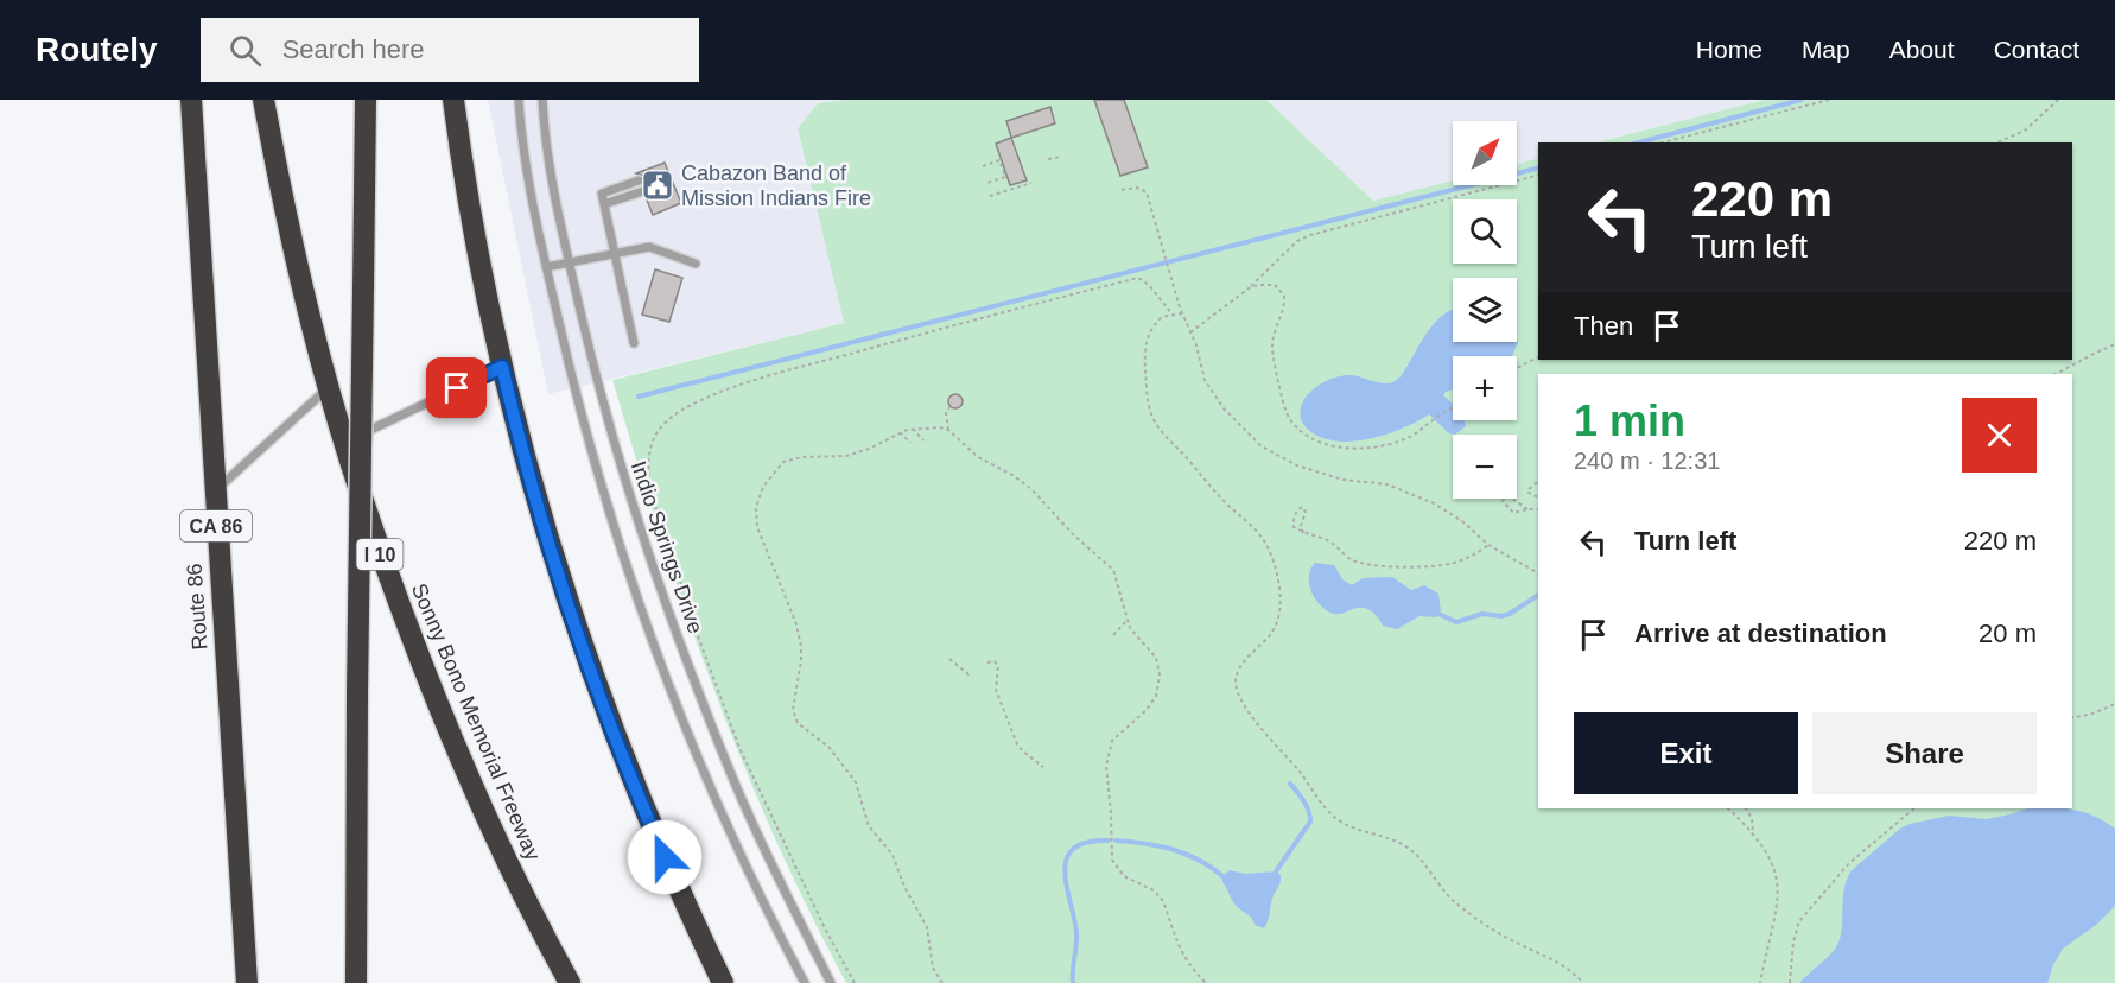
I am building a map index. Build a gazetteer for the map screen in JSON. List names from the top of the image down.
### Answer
{
  "streets": {
    "highway": [
      "CA 86",
      "I 10",
      "Route 86",
      "Sonny Bono Memorial Freeway"
    ],
    "lane": ["Indio Springs Drive"]
  },
  "places": {
    "public building": ["Cabazon Band of Mission Indians Fire"]
  },
  "north": "top right",
  "page": {
    "header": "Routely",
    "search": "Search here",
    "nav": [
      "Home",
      "Map",
      "About",
      "Contact"
    ],
    "map_buttons": ["+", "−"],
    "turn": ["220 m", "Turn left"],
    "then": "Then",
    "heading": ["1 min", "240 m · 12:31"],
    "list": [
      {
        "name": "Turn left",
        "value": "220 m"
      },
      {
        "name": "Arrive at destination",
        "value": "20 m"
      }
    ],
    "buttons": ["Exit", "Share"]
  }
}
